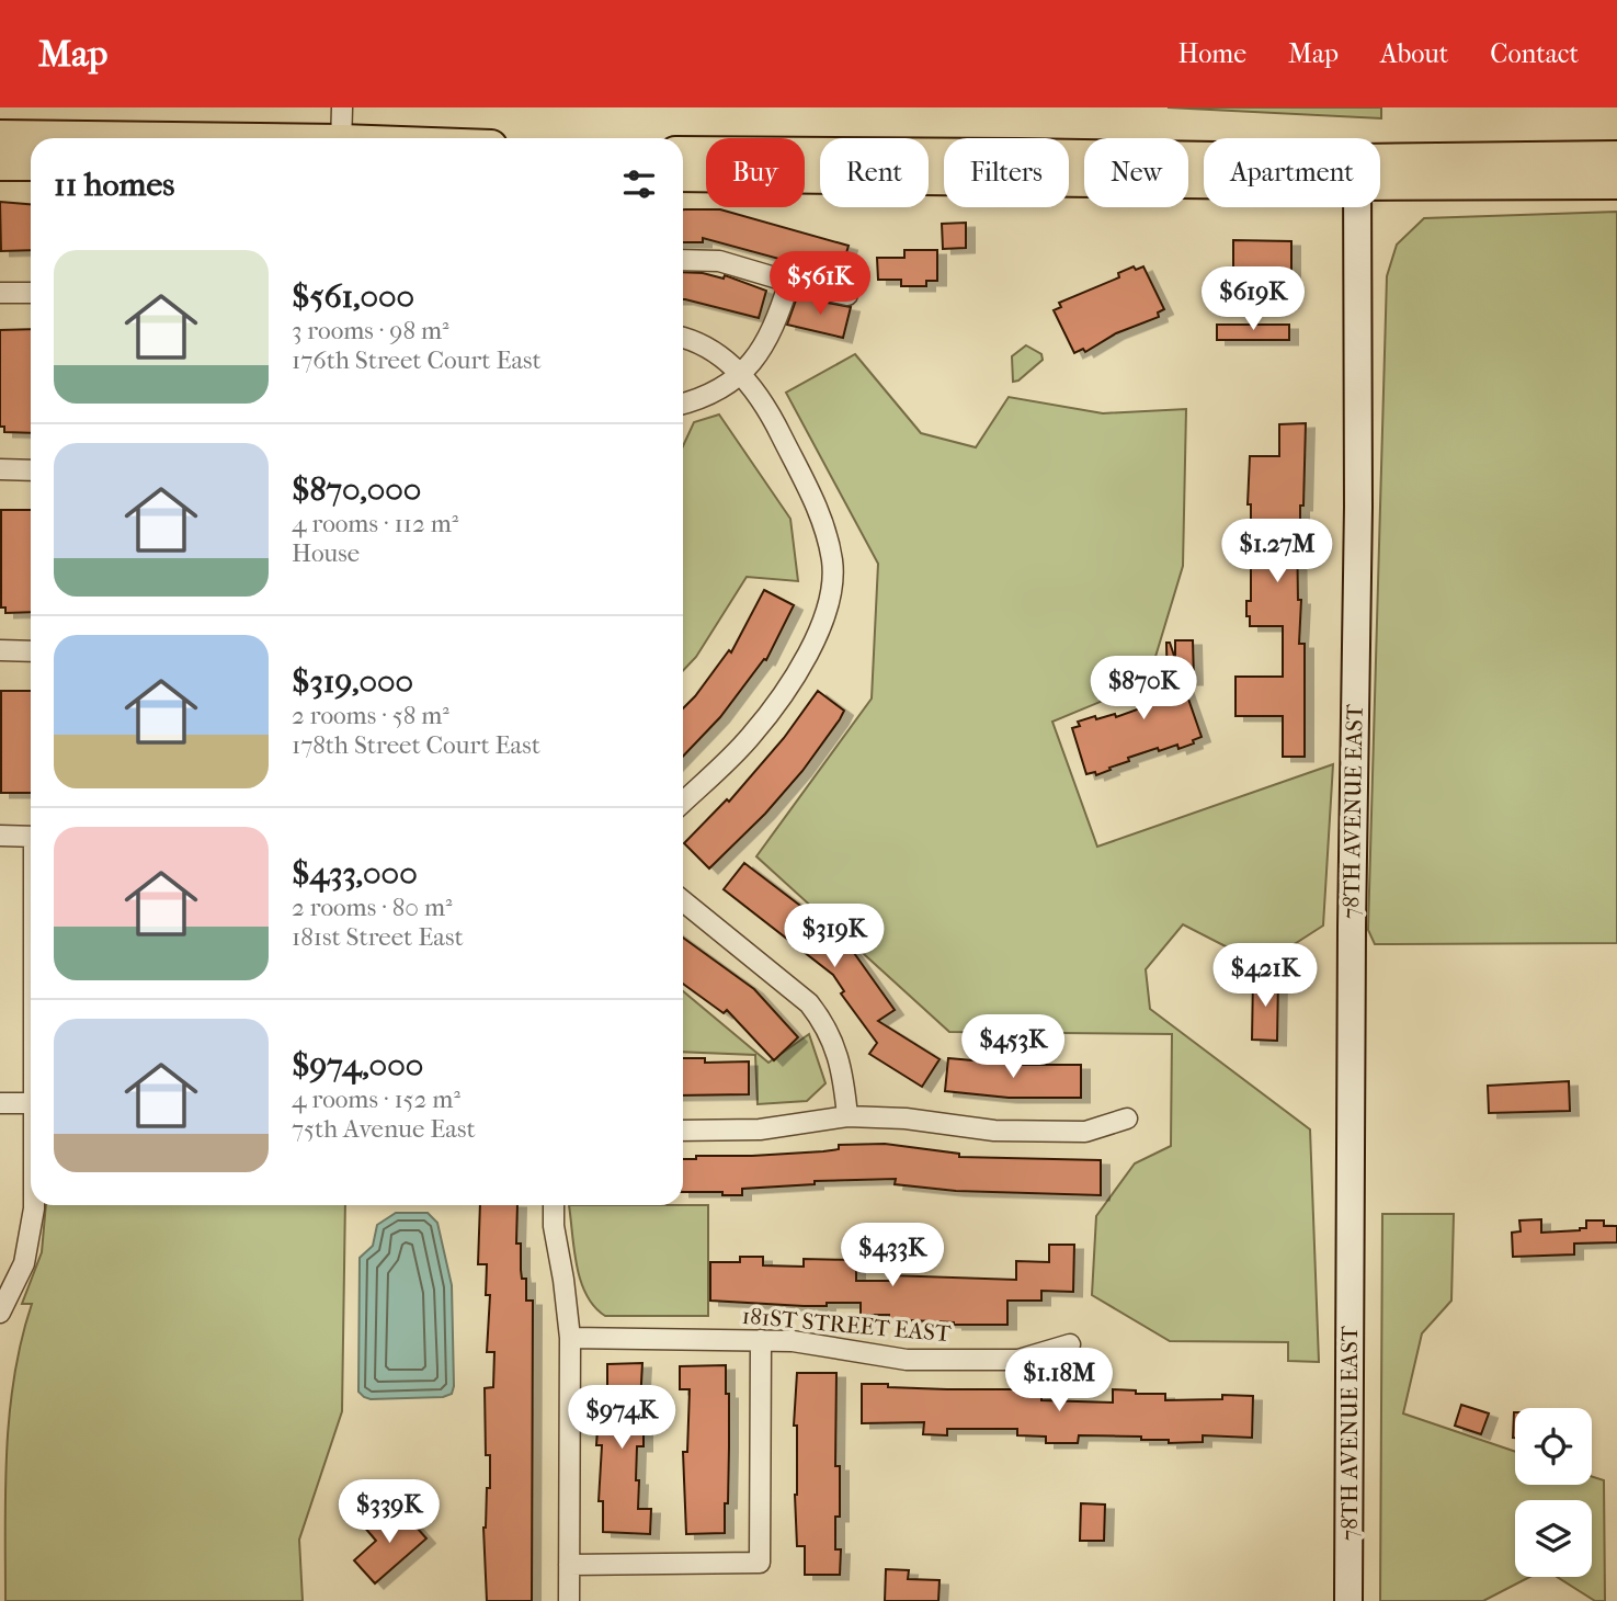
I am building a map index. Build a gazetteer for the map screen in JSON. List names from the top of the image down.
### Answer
{
  "streets": {
    "street": ["78TH AVENUE EAST", "181ST STREET EAST"]
  },
  "page": {
    "header": "Map",
    "nav": [
      "Home",
      "Map",
      "About",
      "Contact"
    ],
    "chip": [
      "Buy",
      "Rent",
      "Filters",
      "New",
      "Apartment"
    ],
    "heading": "11 homes",
    "list": [
      {
        "name": "$561,000",
        "note": "3 rooms · 98 m² · 176th Street Court East"
      },
      {
        "name": "$870,000",
        "note": "4 rooms · 112 m² · House"
      },
      {
        "name": "$319,000",
        "note": "2 rooms · 58 m² · 178th Street Court East"
      },
      {
        "name": "$433,000",
        "note": "2 rooms · 80 m² · 181st Street East"
      },
      {
        "name": "$974,000",
        "note": "4 rooms · 152 m² · 75th Avenue East"
      }
    ],
    "price": [
      "$561K",
      "$619K",
      "$1.27M",
      "$870K",
      "$319K",
      "$421K",
      "$453K",
      "$433K",
      "$1.18M",
      "$974K",
      "$339K"
    ]
  }
}
